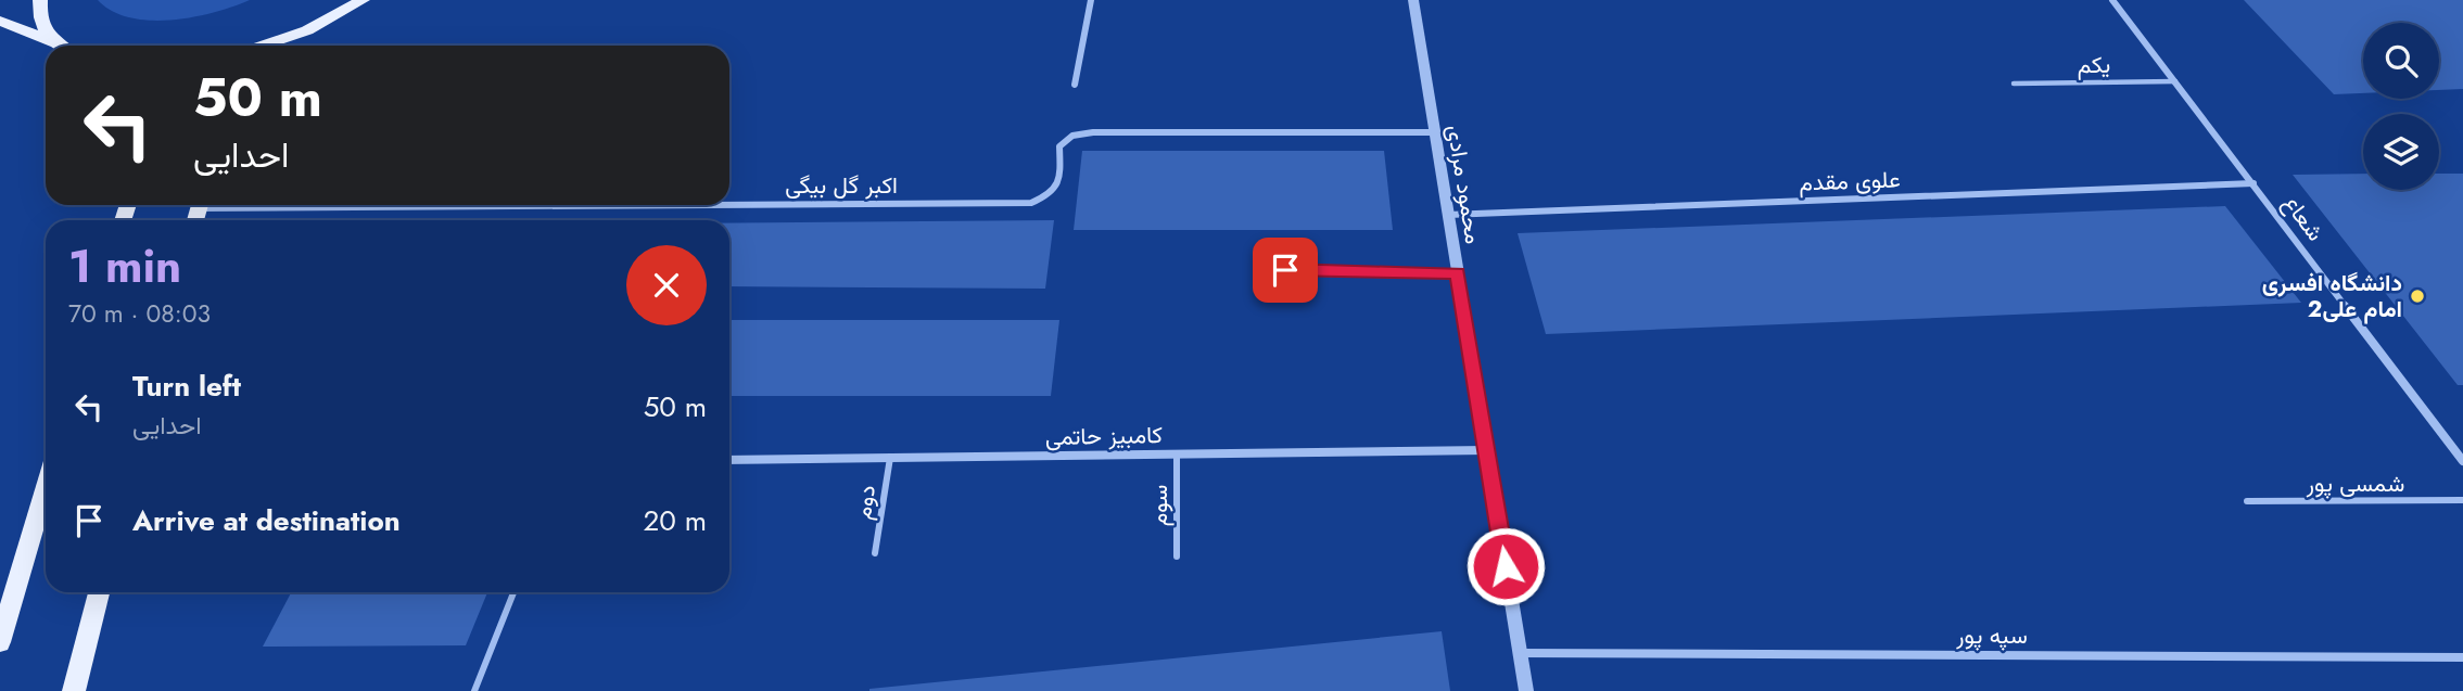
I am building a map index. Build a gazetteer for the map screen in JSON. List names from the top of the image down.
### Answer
{
  "streets": {
    "street": [
      "علوی مقدم",
      "محمود مرادی",
      "اکبر گل بیگی",
      "شعاع",
      "کامبیز حاتمی",
      "سپه پور"
    ],
    "lane": [
      "یکم",
      "شمسی پور",
      "دوم",
      "سوم"
    ]
  },
  "crossings": [
    ["یکم", "شعاع"],
    ["علوی مقدم", "محمود مرادی"],
    ["علوی مقدم", "شعاع"],
    ["محمود مرادی", "اکبر گل بیگی"],
    ["محمود مرادی", "کامبیز حاتمی"],
    ["محمود مرادی", "سپه پور"],
    ["کامبیز حاتمی", "دوم"],
    ["کامبیز حاتمی", "سوم"]
  ],
  "places": ["دانشگاه افسری امام علی2"],
  "page": {
    "turn": ["50 m", "احدایی"],
    "heading": ["1 min", "70 m · 08:03"],
    "list": [
      {
        "name": "Turn left",
        "note": "احدایی",
        "value": "50 m"
      },
      {
        "name": "Arrive at destination",
        "value": "20 m"
      }
    ]
  }
}
